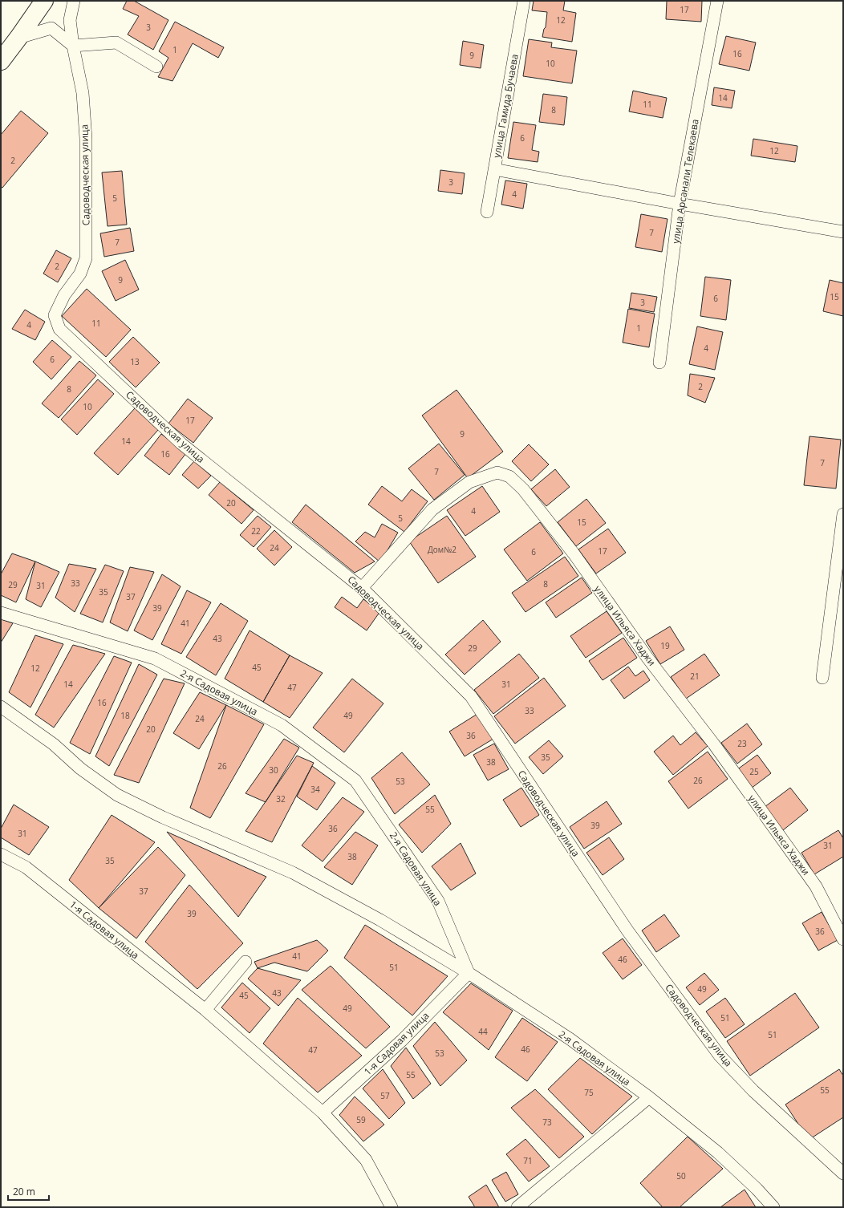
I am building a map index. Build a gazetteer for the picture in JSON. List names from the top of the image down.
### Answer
{
  "streets": {
    "street": [
      "улица Гамида Бучаева",
      "Садоводческая улица",
      "улица Арсанали Телекаева",
      "улица Ильяса Хаджи",
      "2-я Садовая улица",
      "1-я Садовая улица"
    ]
  },
  "crossings": [
    ["Садоводческая улица", "улица Ильяса Хаджи"],
    ["2-я Садовая улица", "1-я Садовая улица"]
  ],
  "house_numbers": [
    "17",
    "12",
    "3",
    "1",
    "16",
    "9",
    "10",
    "14",
    "11",
    "8",
    "6",
    "12",
    "2",
    "3",
    "4",
    "5",
    "7",
    "7",
    "2",
    "9",
    "15",
    "6",
    "3",
    "11",
    "4",
    "1",
    "4",
    "6",
    "13",
    "2",
    "8",
    "10",
    "17",
    "9",
    "14",
    "16",
    "7",
    "7",
    "20",
    "4",
    "5",
    "15",
    "22",
    "24",
    "Дом№2",
    "17",
    "6",
    "33",
    "8",
    "29",
    "31",
    "35",
    "37",
    "39",
    "41",
    "43",
    "19",
    "29",
    "45",
    "12",
    "21",
    "14",
    "31",
    "47",
    "16",
    "33",
    "18",
    "49",
    "24",
    "20",
    "36",
    "23",
    "35",
    "38",
    "26",
    "30",
    "25",
    "26",
    "53",
    "34",
    "32",
    "55",
    "39",
    "36",
    "31",
    "31",
    "38",
    "35",
    "37",
    "39",
    "36",
    "41",
    "46",
    "51",
    "49",
    "43",
    "45",
    "49",
    "51",
    "44",
    "51",
    "46",
    "47",
    "53",
    "55",
    "55",
    "75",
    "57",
    "59",
    "73",
    "71",
    "50"
  ],
  "scale_bar": "20 m"
}
